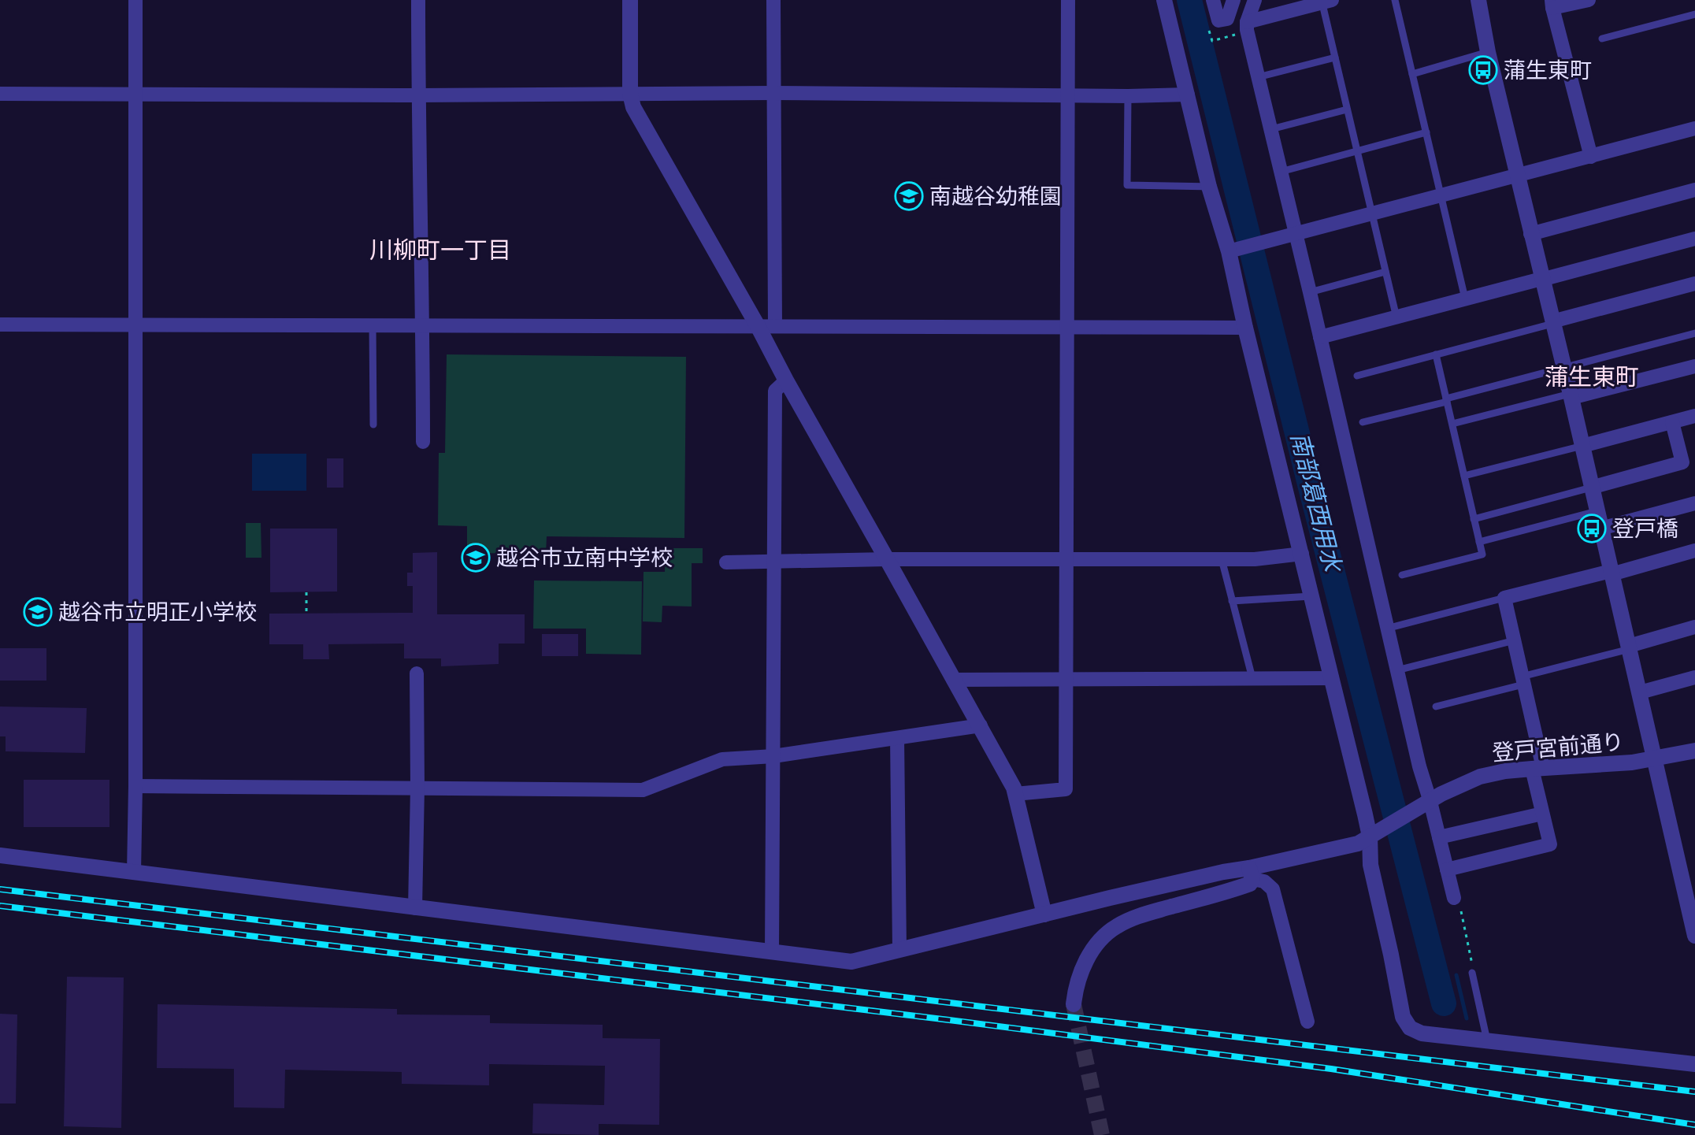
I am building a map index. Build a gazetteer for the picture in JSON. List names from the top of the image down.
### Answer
{
  "streets": {
    "street": ["登戸宮前通り"]
  },
  "districts": ["川柳町一丁目", "蒲生東町"],
  "water": ["南部葛西用水"],
  "places": {
    "bus stop": ["蒲生東町", "登戸橋"],
    "school or university": ["南越谷幼稚園", "越谷市立南中学校", "越谷市立明正小学校"]
  }
}
